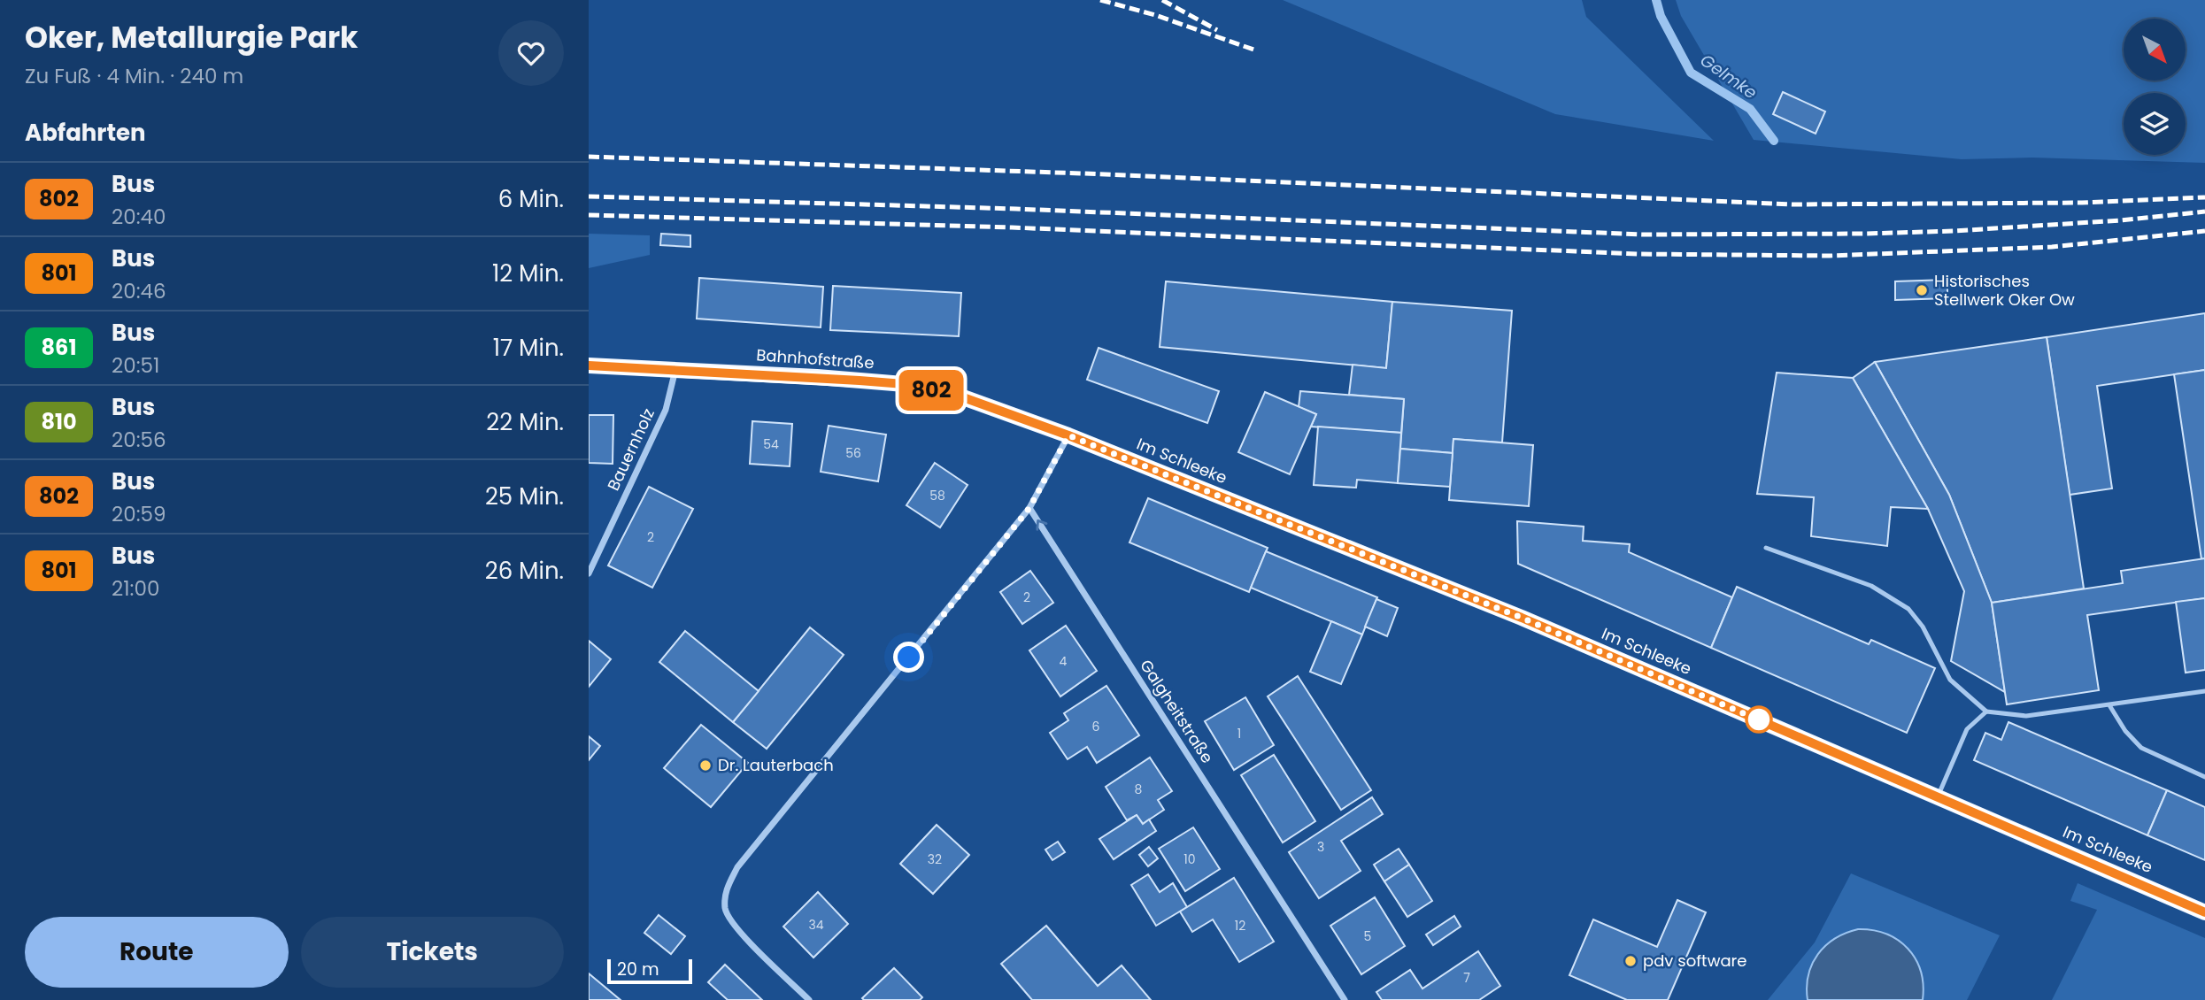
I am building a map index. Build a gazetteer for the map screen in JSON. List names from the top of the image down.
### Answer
{
  "streets": {
    "main road": ["Bahnhofstraße", "Im Schleeke"],
    "street": ["Bauernholz", "Galgheitstraße"]
  },
  "crossings": [
    ["Bahnhofstraße", "Bauernholz"],
    ["Bahnhofstraße", "Im Schleeke"]
  ],
  "one_way": ["Galgheitstraße"],
  "water": ["Gelmke"],
  "places": ["Historisches Stellwerk Oker Ow", "Dr. Lauterbach", "pdv software"],
  "lines": ["bus line 802"],
  "house_numbers": [
    "54",
    "56",
    "58",
    "2",
    "2",
    "4",
    "6",
    "1",
    "8",
    "3",
    "32",
    "10",
    "34",
    "12",
    "5",
    "7"
  ],
  "scale_bar": "20 m",
  "north": "bottom right",
  "page": {
    "heading": [
      ["Oker, Metallurgie Park", "Zu Fuß · 4 Min. · 240 m"],
      "Abfahrten"
    ],
    "on_map": "802",
    "list": [
      {
        "mark": "802",
        "name": "Bus",
        "note": "20:40",
        "value": "6 Min."
      },
      {
        "mark": "801",
        "name": "Bus",
        "note": "20:46",
        "value": "12 Min."
      },
      {
        "mark": "861",
        "name": "Bus",
        "note": "20:51",
        "value": "17 Min."
      },
      {
        "mark": "810",
        "name": "Bus",
        "note": "20:56",
        "value": "22 Min."
      },
      {
        "mark": "802",
        "name": "Bus",
        "note": "20:59",
        "value": "25 Min."
      },
      {
        "mark": "801",
        "name": "Bus",
        "note": "21:00",
        "value": "26 Min."
      }
    ],
    "buttons": ["Route", "Tickets"],
    "scale": "20 m"
  }
}
